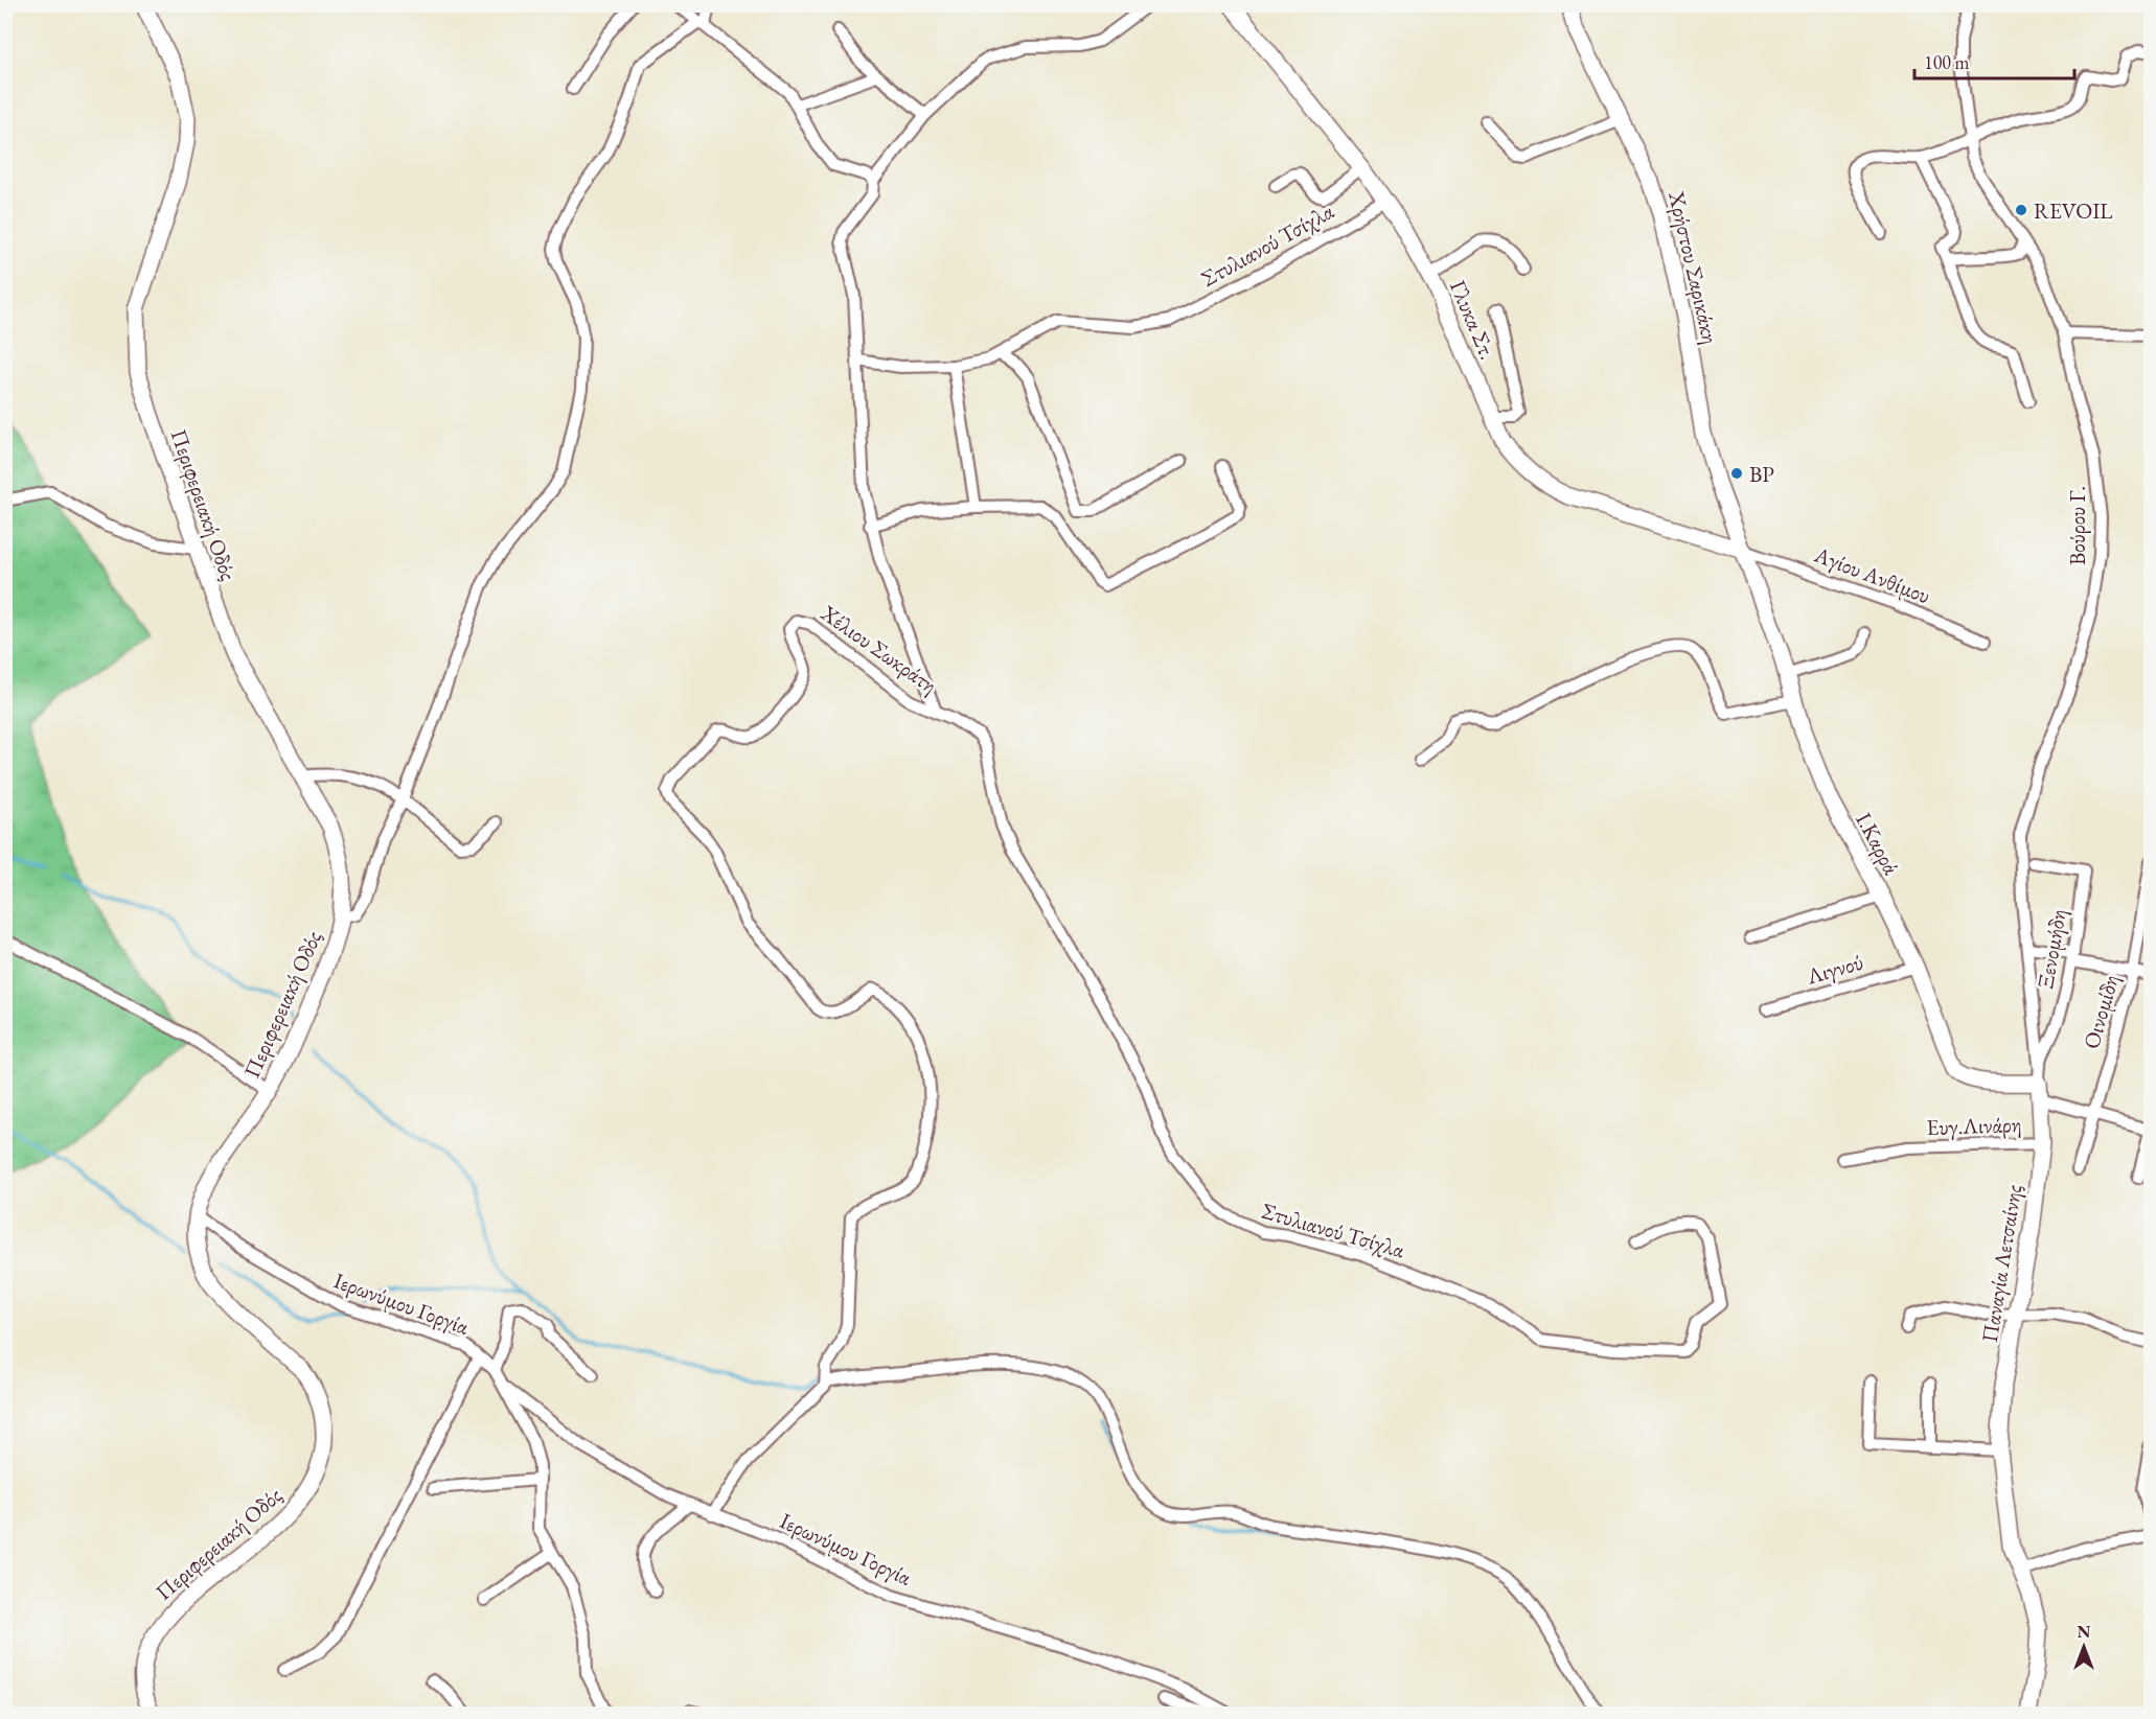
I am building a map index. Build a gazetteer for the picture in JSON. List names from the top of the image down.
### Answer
{
  "streets": {
    "main road": [
      "Χρήστου Σαρικάκη",
      "Γλυκα Στ.",
      "Περιφερειακή Οδός",
      "Ι.Καρρά",
      "Παναγία Λετσαίνης"
    ],
    "street": [
      "Στυλιανού Τσίχλα",
      "Βούρου Γ.",
      "Αγίου Ανθίμου",
      "Χέλιου Σωκράτη",
      "Ξενομήδη",
      "Λιγνού",
      "Οινομίδη",
      "Ευγ.Λινάρη",
      "Ιερωνύμου Γοργία"
    ]
  },
  "crossings": [
    ["Στυλιανού Τσίχλα", "Γλυκα Στ."],
    ["Στυλιανού Τσίχλα", "Χέλιου Σωκράτη"],
    ["Χρήστου Σαρικάκη", "Γλυκα Στ."],
    ["Χρήστου Σαρικάκη", "Αγίου Ανθίμου"],
    ["Χρήστου Σαρικάκη", "Ι.Καρρά"],
    ["Γλυκα Στ.", "Αγίου Ανθίμου"],
    ["Γλυκα Στ.", "Ι.Καρρά"],
    ["Περιφερειακή Οδός", "Ιερωνύμου Γοργία"],
    ["Βούρου Γ.", "Ξενομήδη"],
    ["Αγίου Ανθίμου", "Ι.Καρρά"],
    ["Ι.Καρρά", "Ξενομήδη"],
    ["Ι.Καρρά", "Λιγνού"],
    ["Ι.Καρρά", "Παναγία Λετσαίνης"],
    ["Ξενομήδη", "Παναγία Λετσαίνης"],
    ["Ευγ.Λινάρη", "Παναγία Λετσαίνης"]
  ],
  "places": ["REVOIL", "BP"],
  "scale_bar": "100 m",
  "north": "top"
}
